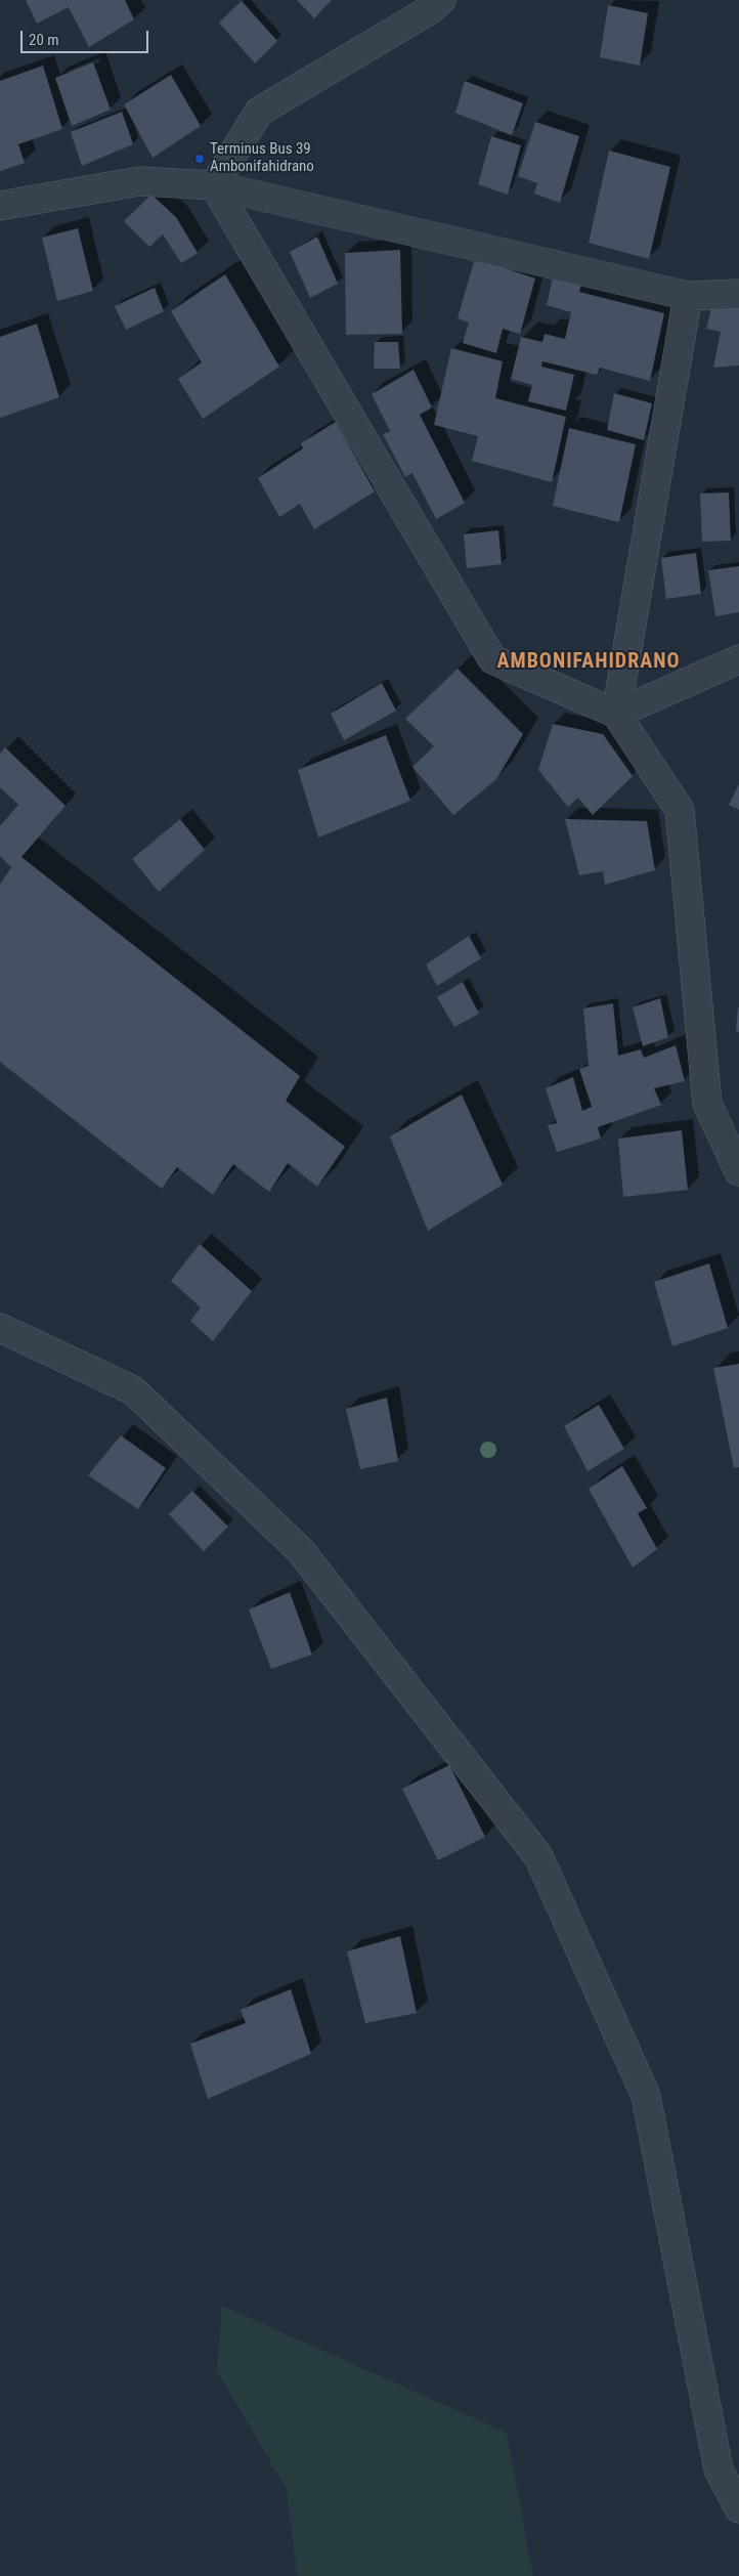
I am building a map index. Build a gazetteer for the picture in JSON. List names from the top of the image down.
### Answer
{
  "districts": ["AMBONIFAHIDRANO"],
  "places": ["Terminus Bus 39 Ambonifahidrano"],
  "scale_bar": "20 m"
}
